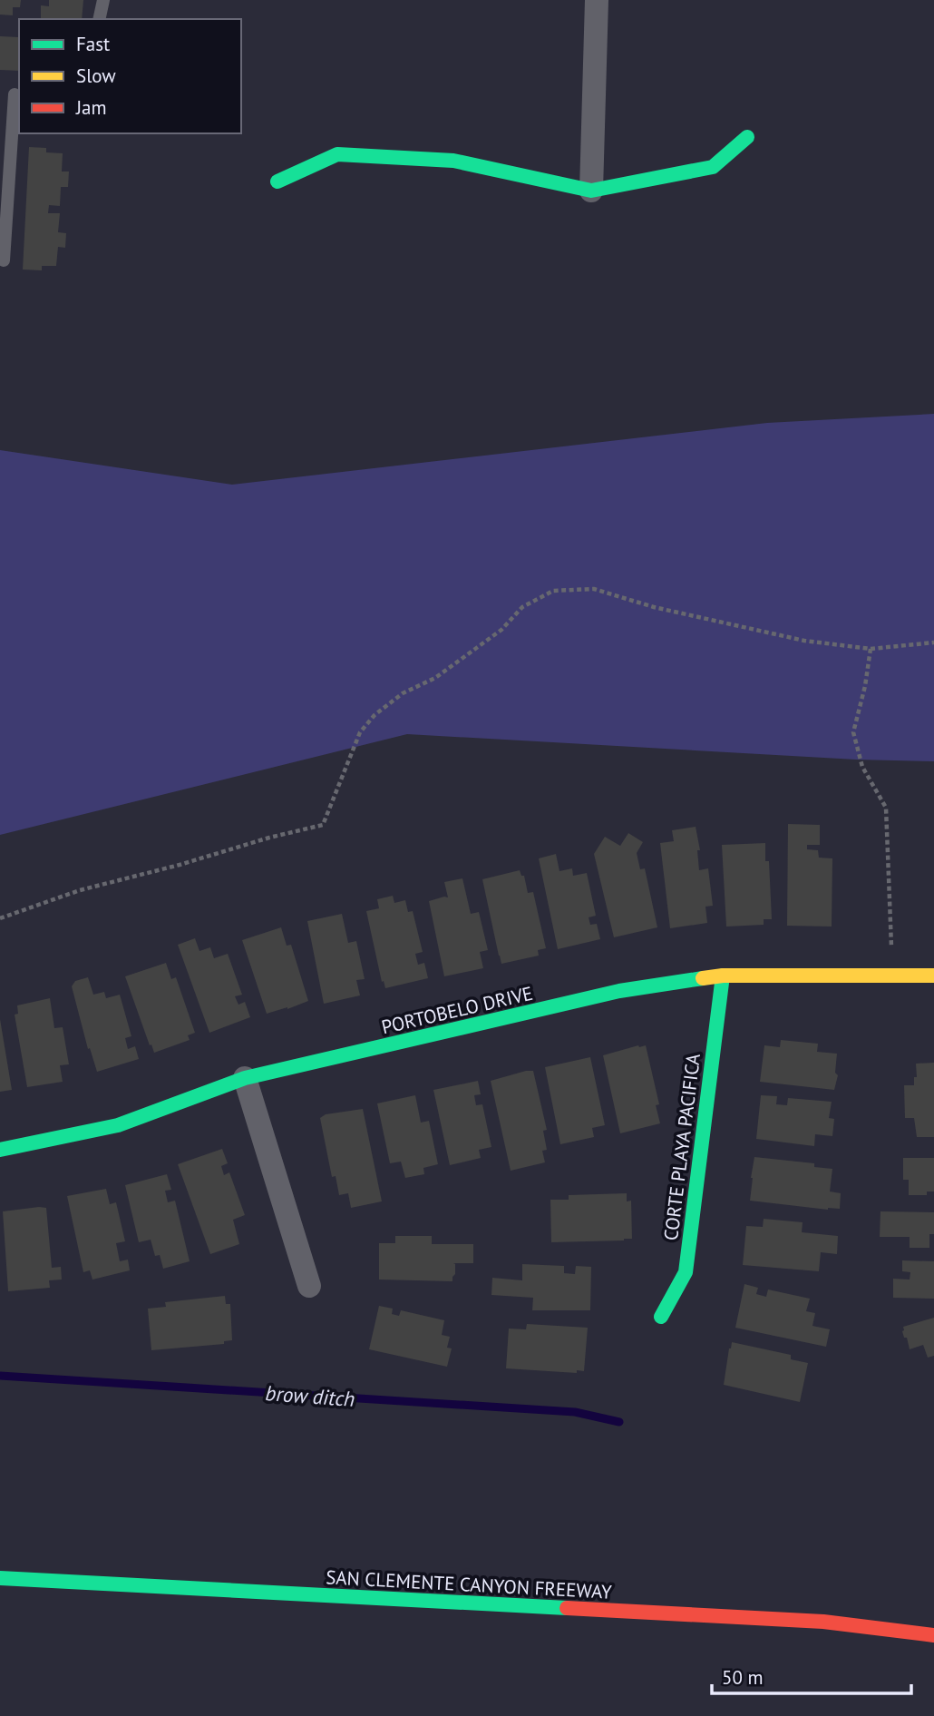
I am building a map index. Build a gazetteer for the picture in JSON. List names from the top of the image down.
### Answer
{
  "streets": {
    "main road": ["PORTOBELO DRIVE", "CORTE PLAYA PACIFICA", "SAN CLEMENTE CANYON FREEWAY"]
  },
  "crossings": [
    ["PORTOBELO DRIVE", "CORTE PLAYA PACIFICA"]
  ],
  "water": ["brow ditch"],
  "legend": ["Fast", "Slow", "Jam"],
  "scale_bar": "50 m"
}
